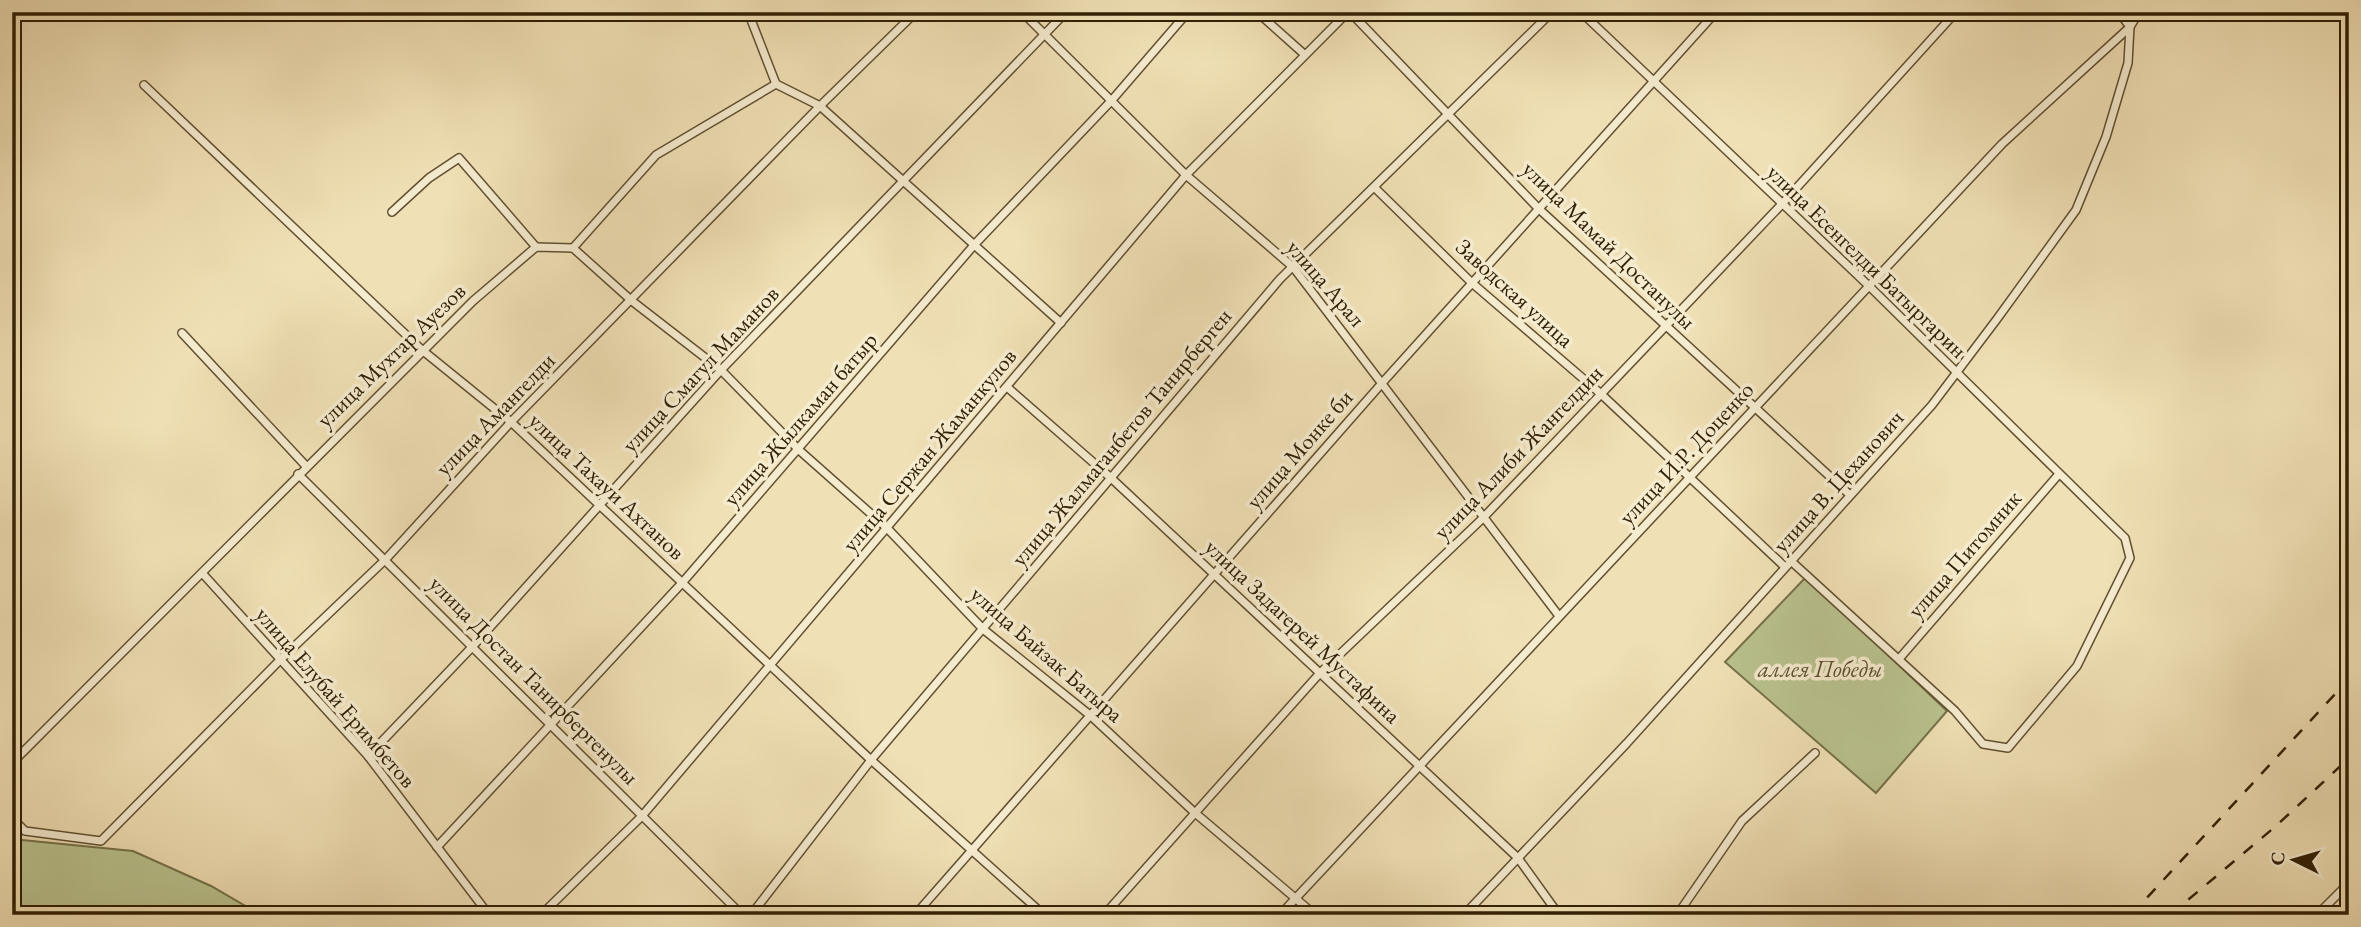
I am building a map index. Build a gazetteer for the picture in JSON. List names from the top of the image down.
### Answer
{
  "streets": {
    "street": [
      "улица Мамай Достанулы",
      "улица Есенгелди Батыргарин",
      "улица Арал",
      "Заводская улица",
      "улица Мухтар Ауезов",
      "улица Смагул Маманов",
      "улица Амангелди",
      "улица Жылкаман батыр",
      "улица Жалмаганбетов Танирберген",
      "улица Монке би",
      "улица Сержан Жаманкулов",
      "улица Алиби Жангелдин",
      "улица И.Р. Доценко",
      "улица В. Цеханович",
      "улица Тахауи Ахтанов",
      "улица Питомник",
      "улица Задагерей Мустафина",
      "улица Байзак Батыра",
      "улица Достан Танирбергенулы",
      "улица Елубай Еримбетов"
    ]
  },
  "crossings": [
    ["улица Мамай Достанулы", "улица Жалмаганбетов Танирберген"],
    ["улица Мамай Достанулы", "улица Монке би"],
    ["улица Мамай Достанулы", "улица Сержан Жаманкулов"],
    ["улица Мамай Достанулы", "улица Алиби Жангелдин"],
    ["улица Мамай Достанулы", "улица И.Р. Доценко"],
    ["улица Мамай Достанулы", "улица В. Цеханович"],
    ["улица Есенгелди Батыргарин", "Заводская улица"],
    ["улица Есенгелди Батыргарин", "улица Монке би"],
    ["улица Есенгелди Батыргарин", "улица Алиби Жангелдин"],
    ["улица Есенгелди Батыргарин", "улица И.Р. Доценко"],
    ["улица Есенгелди Батыргарин", "улица В. Цеханович"],
    ["улица Есенгелди Батыргарин", "улица Питомник"],
    ["улица Арал", "улица Смагул Маманов"],
    ["улица Арал", "улица Жылкаман батыр"],
    ["улица Арал", "улица Жалмаганбетов Танирберген"],
    ["улица Арал", "улица Монке би"],
    ["улица Арал", "улица Сержан Жаманкулов"],
    ["улица Арал", "улица Алиби Жангелдин"],
    ["улица Арал", "улица И.Р. Доценко"],
    ["Заводская улица", "улица Жалмаганбетов Танирберген"],
    ["Заводская улица", "улица Монке би"],
    ["Заводская улица", "улица Алиби Жангелдин"],
    ["Заводская улица", "улица И.Р. Доценко"],
    ["Заводская улица", "улица В. Цеханович"],
    ["Заводская улица", "улица Питомник"],
    ["улица Мухтар Ауезов", "улица Тахауи Ахтанов"],
    ["улица Мухтар Ауезов", "улица Достан Танирбергенулы"],
    ["улица Мухтар Ауезов", "улица Елубай Еримбетов"],
    ["улица Смагул Маманов", "улица Тахауи Ахтанов"],
    ["улица Смагул Маманов", "улица Байзак Батыра"],
    ["улица Смагул Маманов", "улица Достан Танирбергенулы"],
    ["улица Смагул Маманов", "улица Елубай Еримбетов"],
    ["улица Амангелди", "улица Тахауи Ахтанов"],
    ["улица Амангелди", "улица Байзак Батыра"],
    ["улица Амангелди", "улица Достан Танирбергенулы"],
    ["улица Амангелди", "улица Елубай Еримбетов"],
    ["улица Жылкаман батыр", "улица Тахауи Ахтанов"],
    ["улица Жылкаман батыр", "улица Байзак Батыра"],
    ["улица Жылкаман батыр", "улица Достан Танирбергенулы"],
    ["улица Жылкаман батыр", "улица Елубай Еримбетов"],
    ["улица Жалмаганбетов Танирберген", "улица Тахауи Ахтанов"],
    ["улица Жалмаганбетов Танирберген", "улица Задагерей Мустафина"],
    ["улица Жалмаганбетов Танирберген", "улица Байзак Батыра"],
    ["улица Монке би", "улица Тахауи Ахтанов"],
    ["улица Монке би", "улица Задагерей Мустафина"],
    ["улица Монке би", "улица Байзак Батыра"],
    ["улица Сержан Жаманкулов", "улица Тахауи Ахтанов"],
    ["улица Сержан Жаманкулов", "улица Задагерей Мустафина"],
    ["улица Сержан Жаманкулов", "улица Байзак Батыра"],
    ["улица Сержан Жаманкулов", "улица Достан Танирбергенулы"],
    ["улица Алиби Жангелдин", "улица Задагерей Мустафина"],
    ["улица Алиби Жангелдин", "улица Байзак Батыра"],
    ["улица И.Р. Доценко", "улица В. Цеханович"],
    ["улица И.Р. Доценко", "улица Задагерей Мустафина"],
    ["улица И.Р. Доценко", "улица Байзак Батыра"],
    ["улица В. Цеханович", "улица Задагерей Мустафина"]
  ],
  "parks": ["аллея Победы"],
  "north": "left"
}
